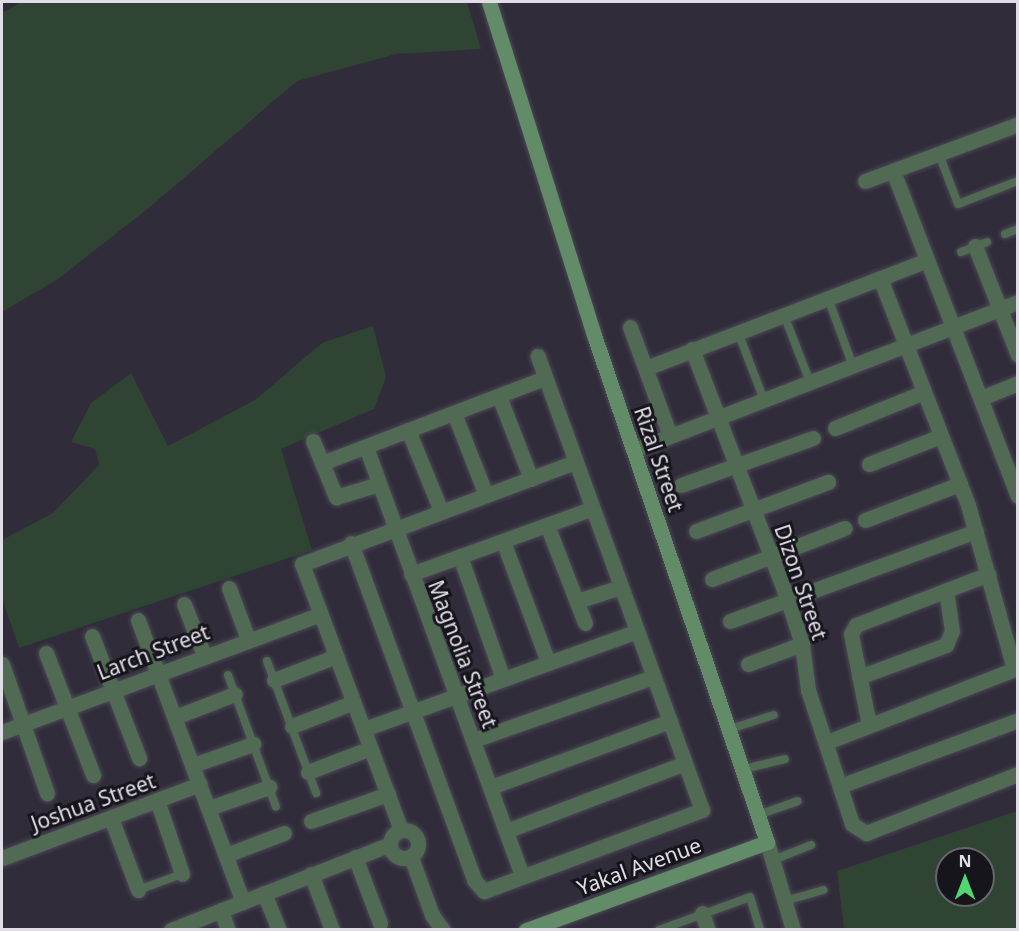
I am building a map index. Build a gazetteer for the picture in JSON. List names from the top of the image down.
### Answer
{
  "streets": {
    "street": [
      "Rizal Street",
      "Dizon Street",
      "Larch Street",
      "Magnolia Street",
      "Joshua Street",
      "Yakal Avenue"
    ]
  },
  "crossings": [
    ["Rizal Street", "Yakal Avenue"]
  ],
  "north": "top"
}
